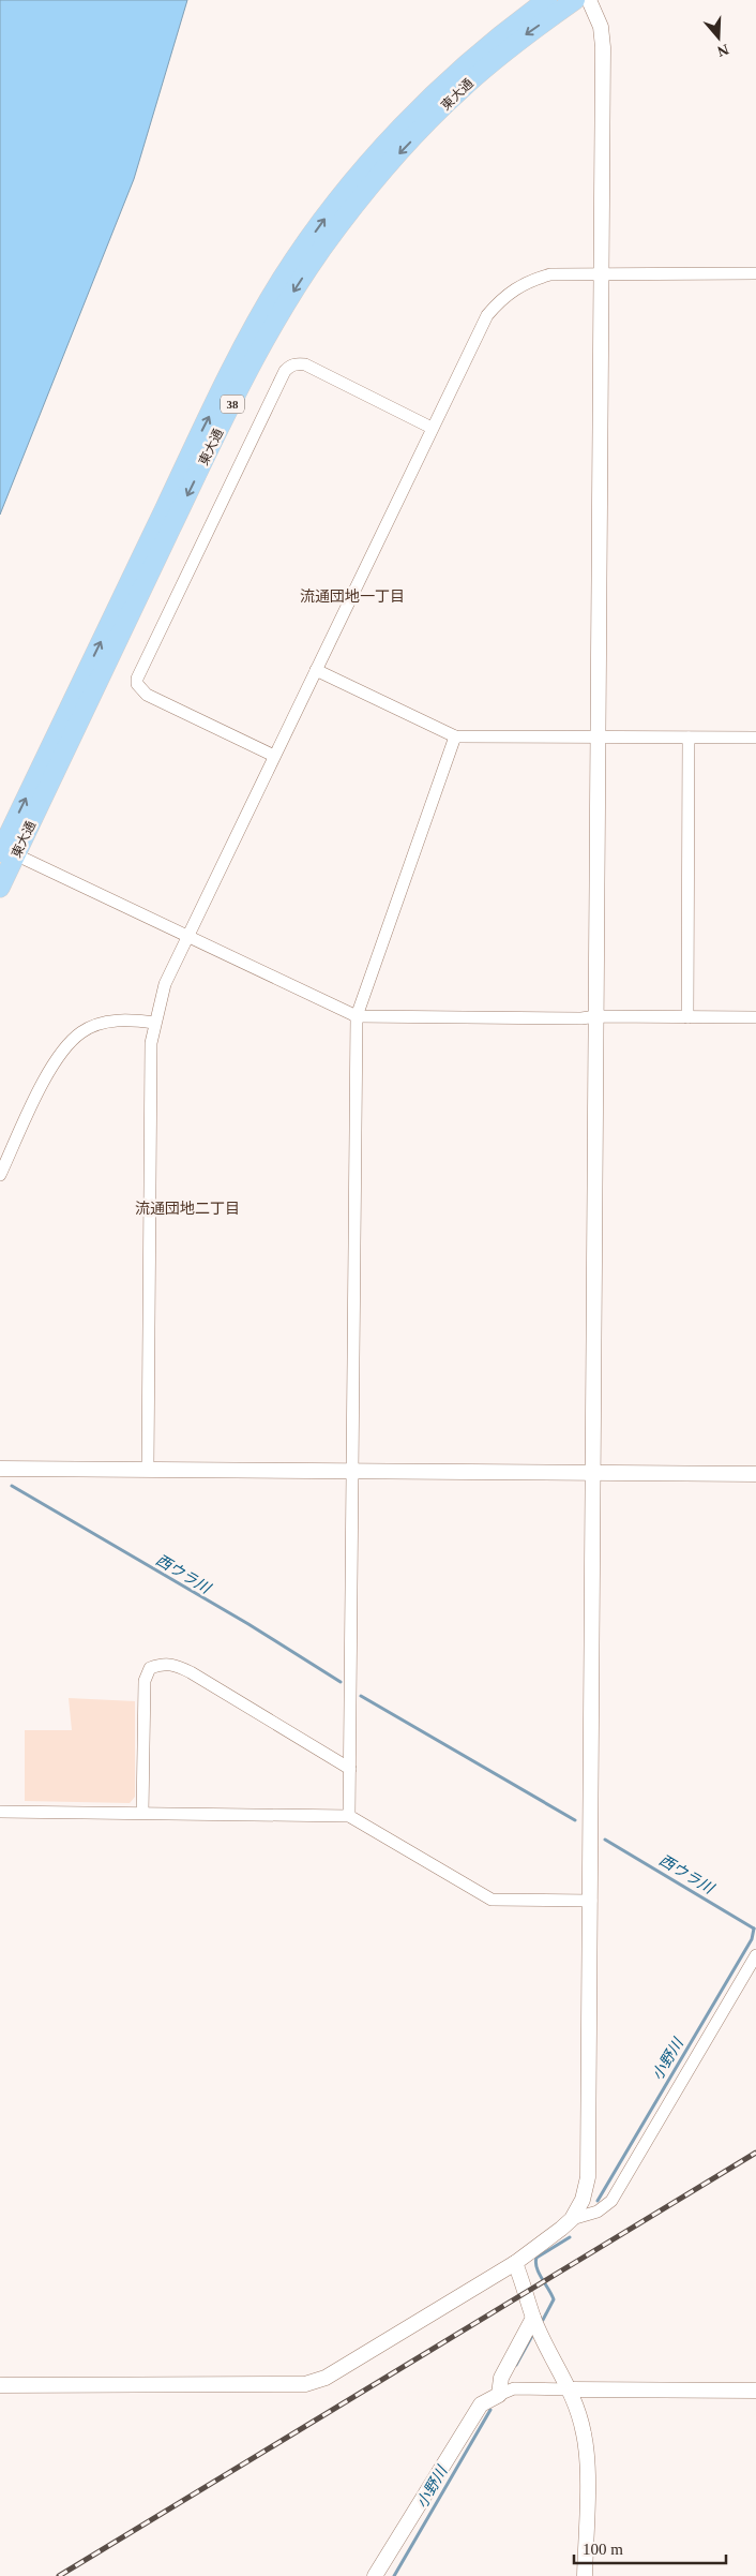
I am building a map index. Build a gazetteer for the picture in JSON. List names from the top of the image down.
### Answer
{
  "streets": {
    "highway": ["東大通", "38"]
  },
  "districts": ["流通団地一丁目", "流通団地二丁目"],
  "water": ["西ウラ川", "小野川"],
  "scale_bar": "100 m",
  "north": "bottom"
}
